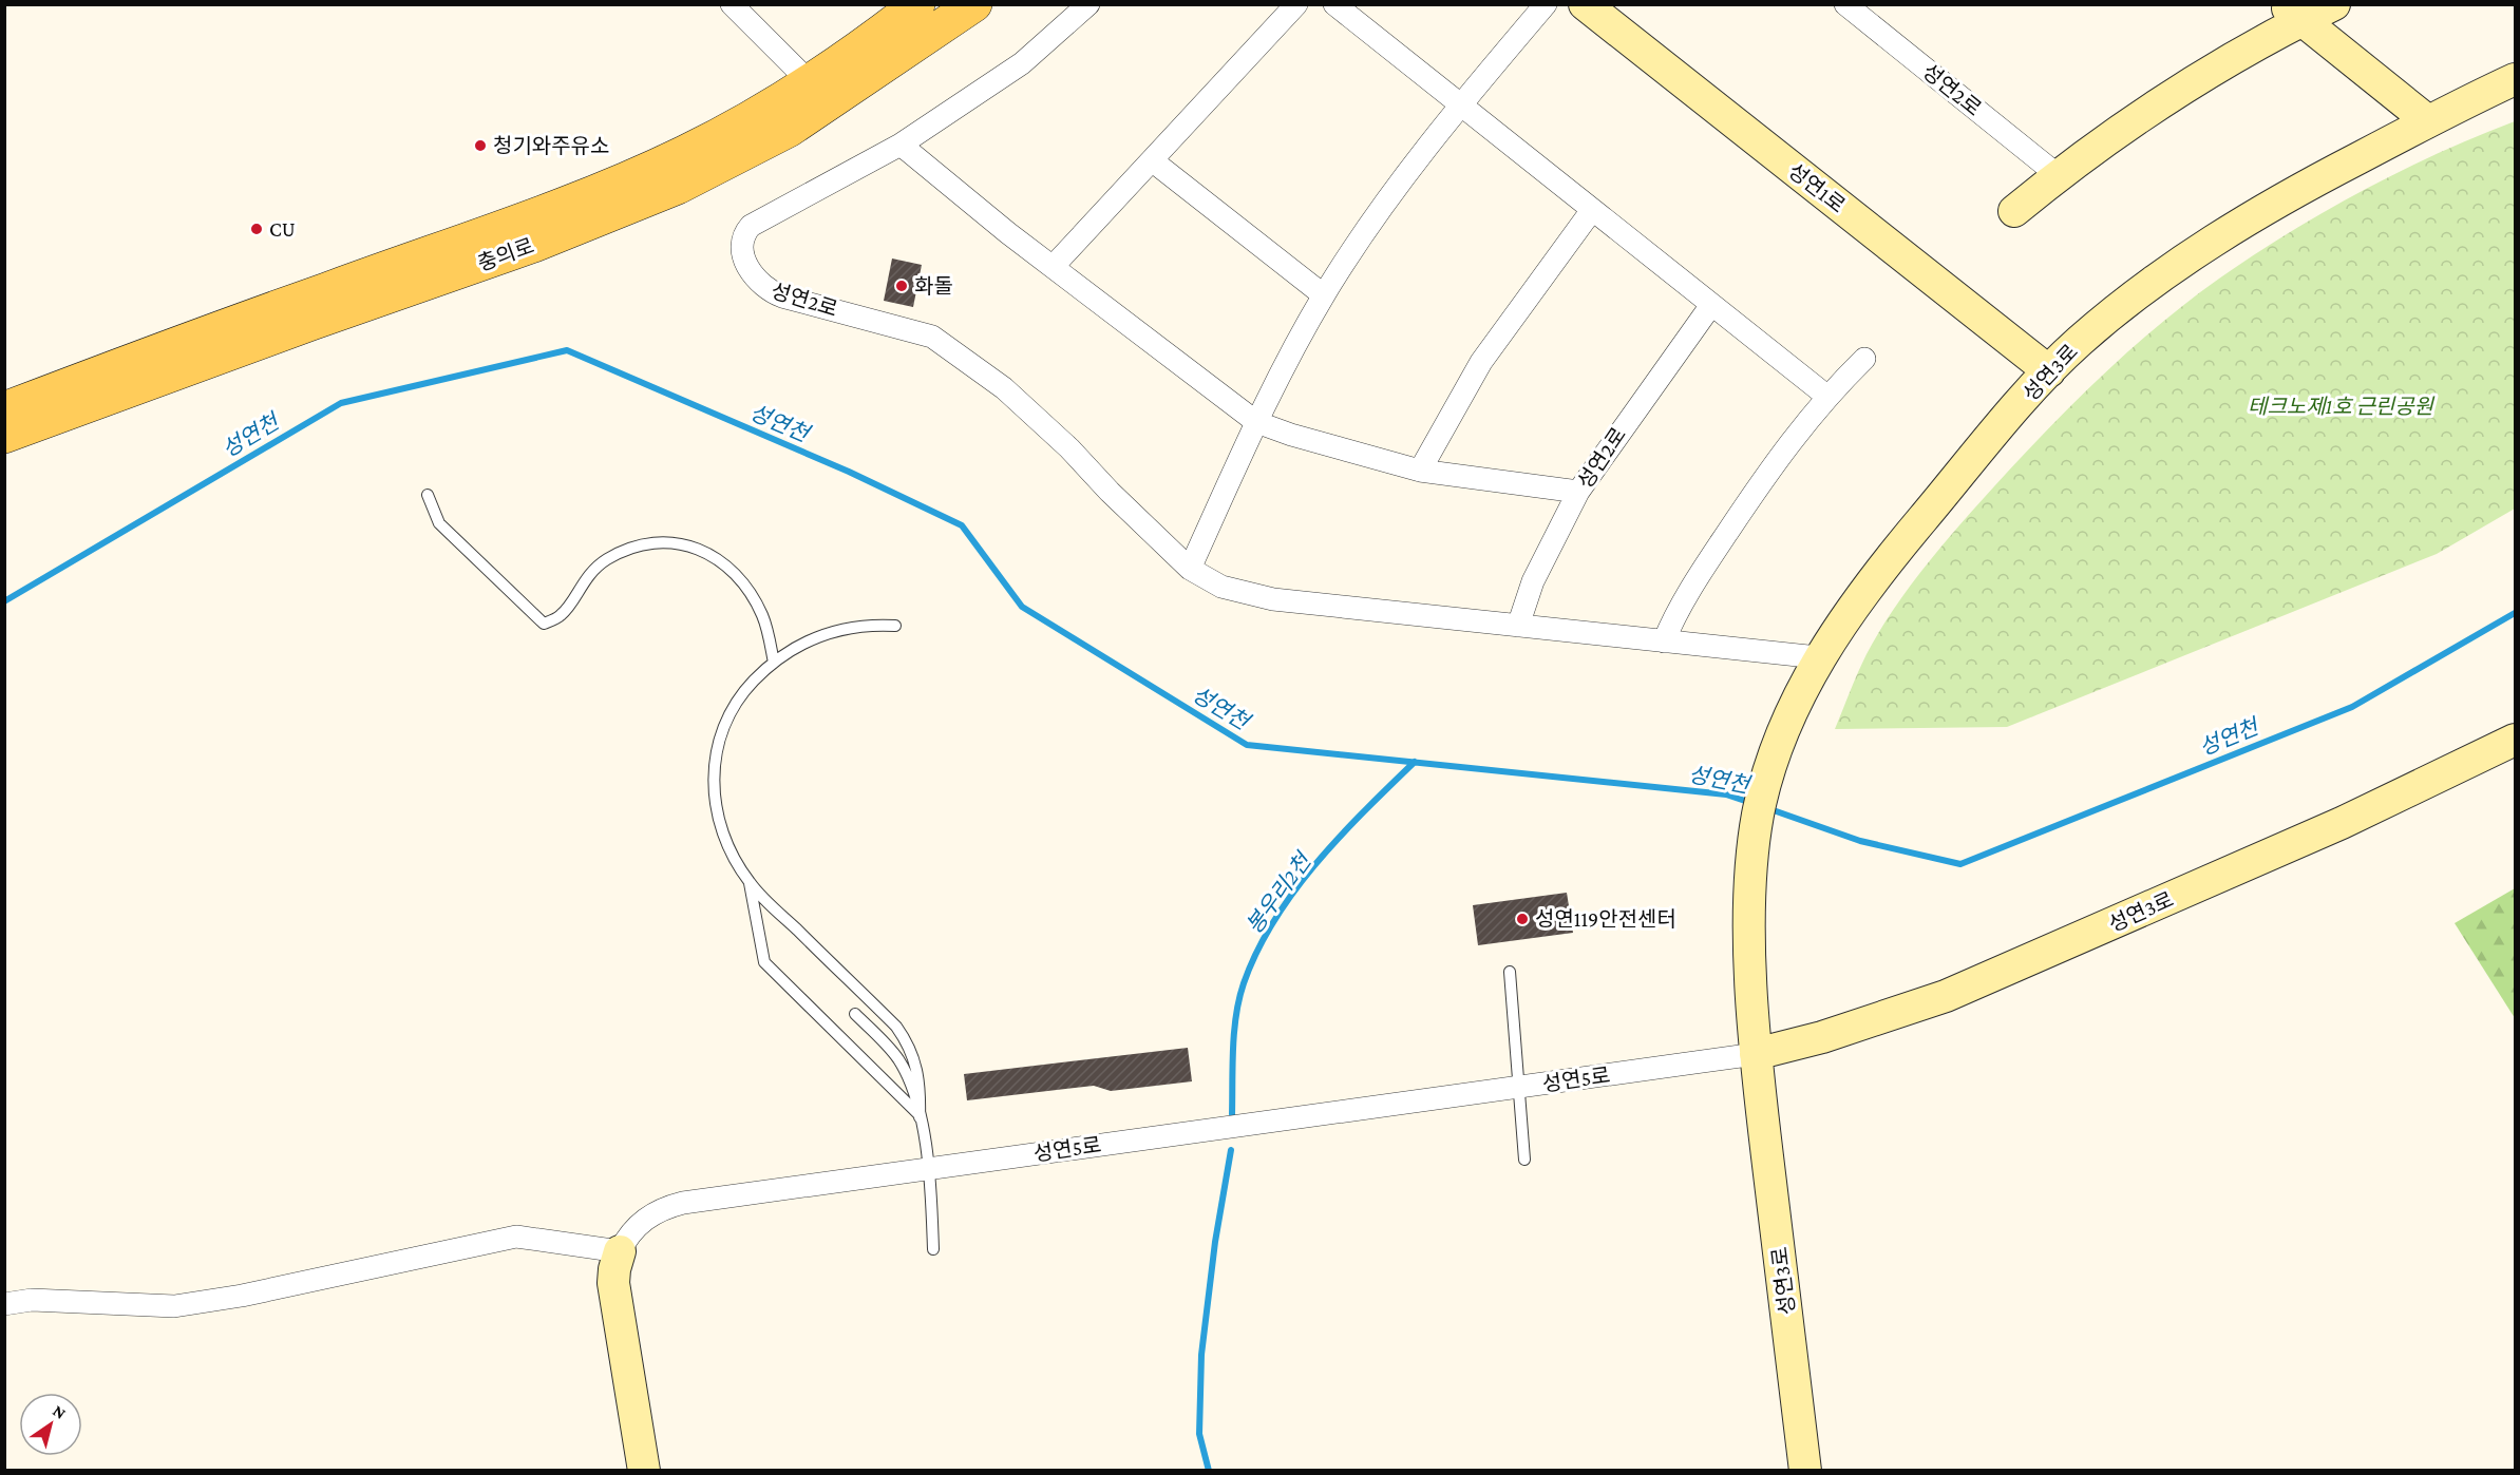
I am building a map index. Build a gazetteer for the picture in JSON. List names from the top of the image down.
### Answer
{
  "streets": {
    "main road": ["충의로"],
    "street": [
      "성연2로",
      "성연1로",
      "성연3로",
      "성연5로"
    ]
  },
  "crossings": [
    ["성연2로", "성연3로"],
    ["성연1로", "성연3로"],
    ["성연3로", "성연5로"]
  ],
  "water": ["성연천", "봉우리2천"],
  "parks": ["테크노제1호 근린공원"],
  "places": [
    "청기와주유소",
    "CU",
    "화돌",
    "성연119안전센터"
  ],
  "north": "top right"
}
